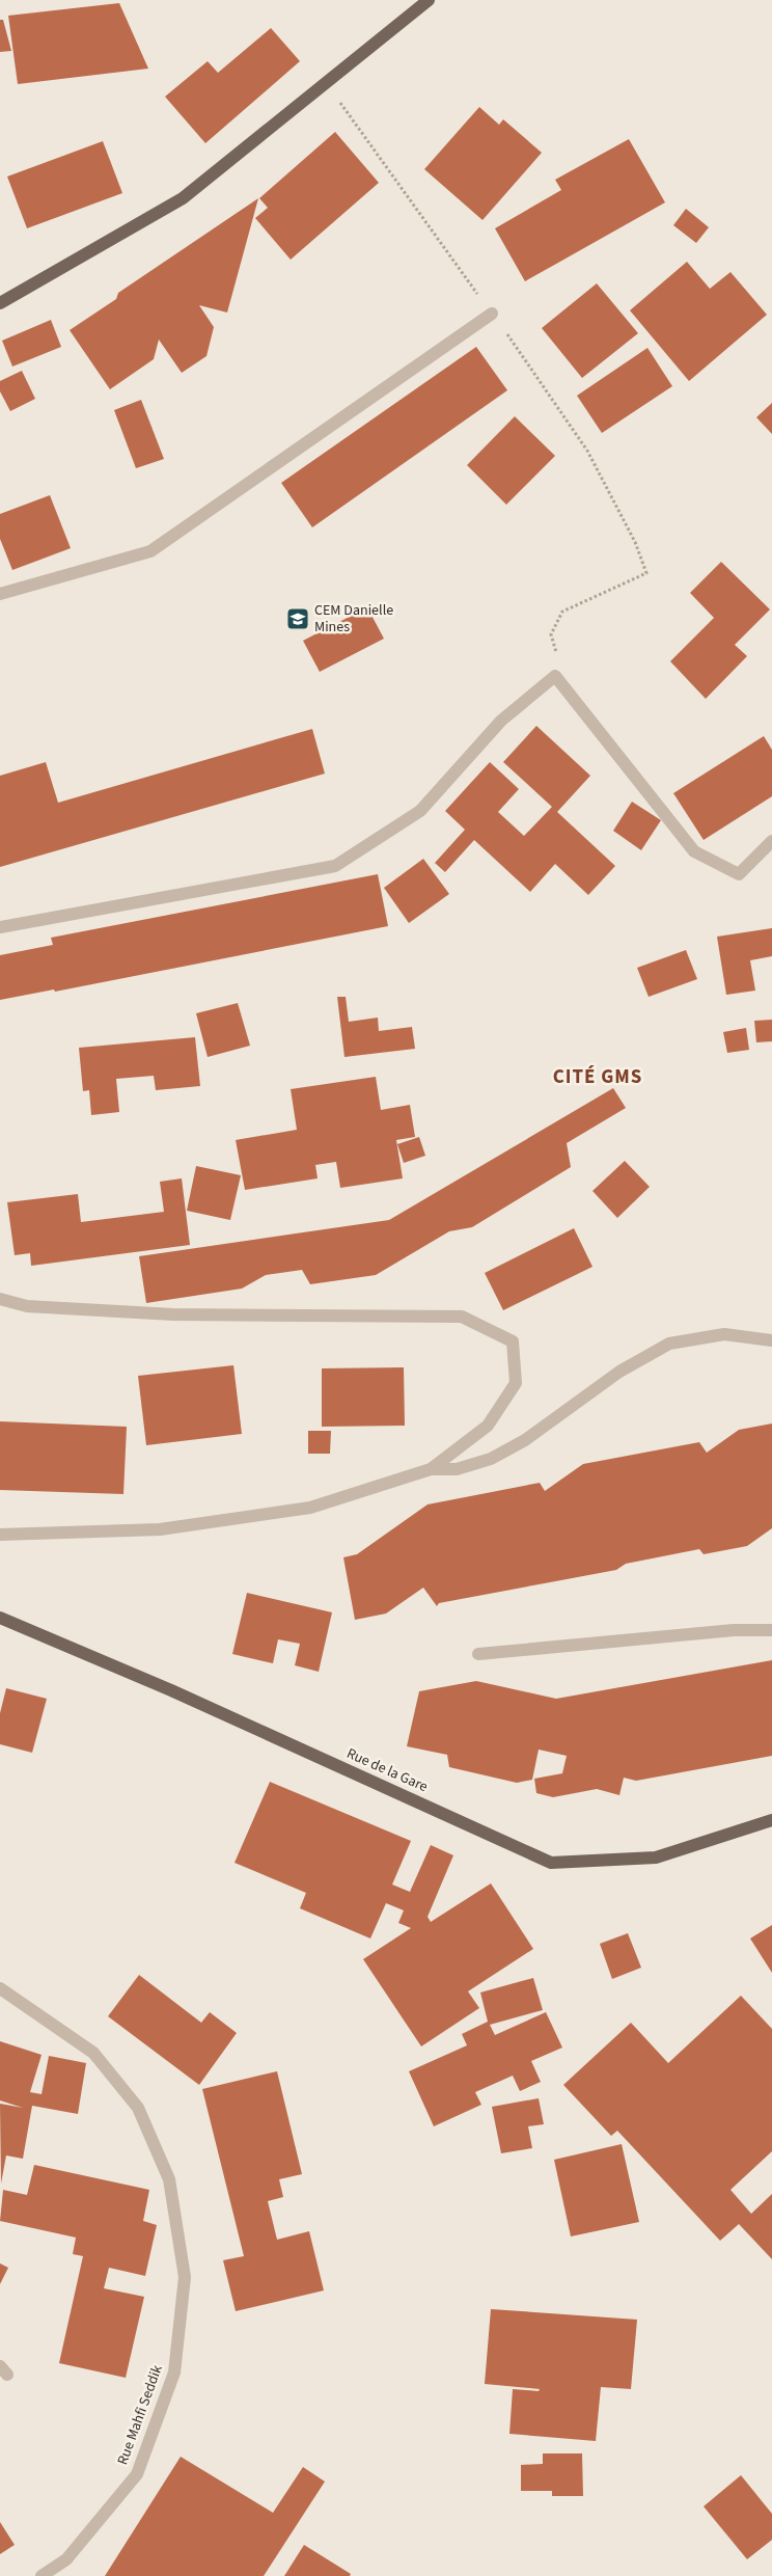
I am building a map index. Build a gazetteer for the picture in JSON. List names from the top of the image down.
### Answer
{
  "streets": {
    "main road": ["Rue de la Gare"],
    "street": ["Rue Mahfi Seddik"]
  },
  "districts": ["CITÉ GMS"],
  "places": {
    "school or university": ["CEM Danielle Mines"]
  }
}
